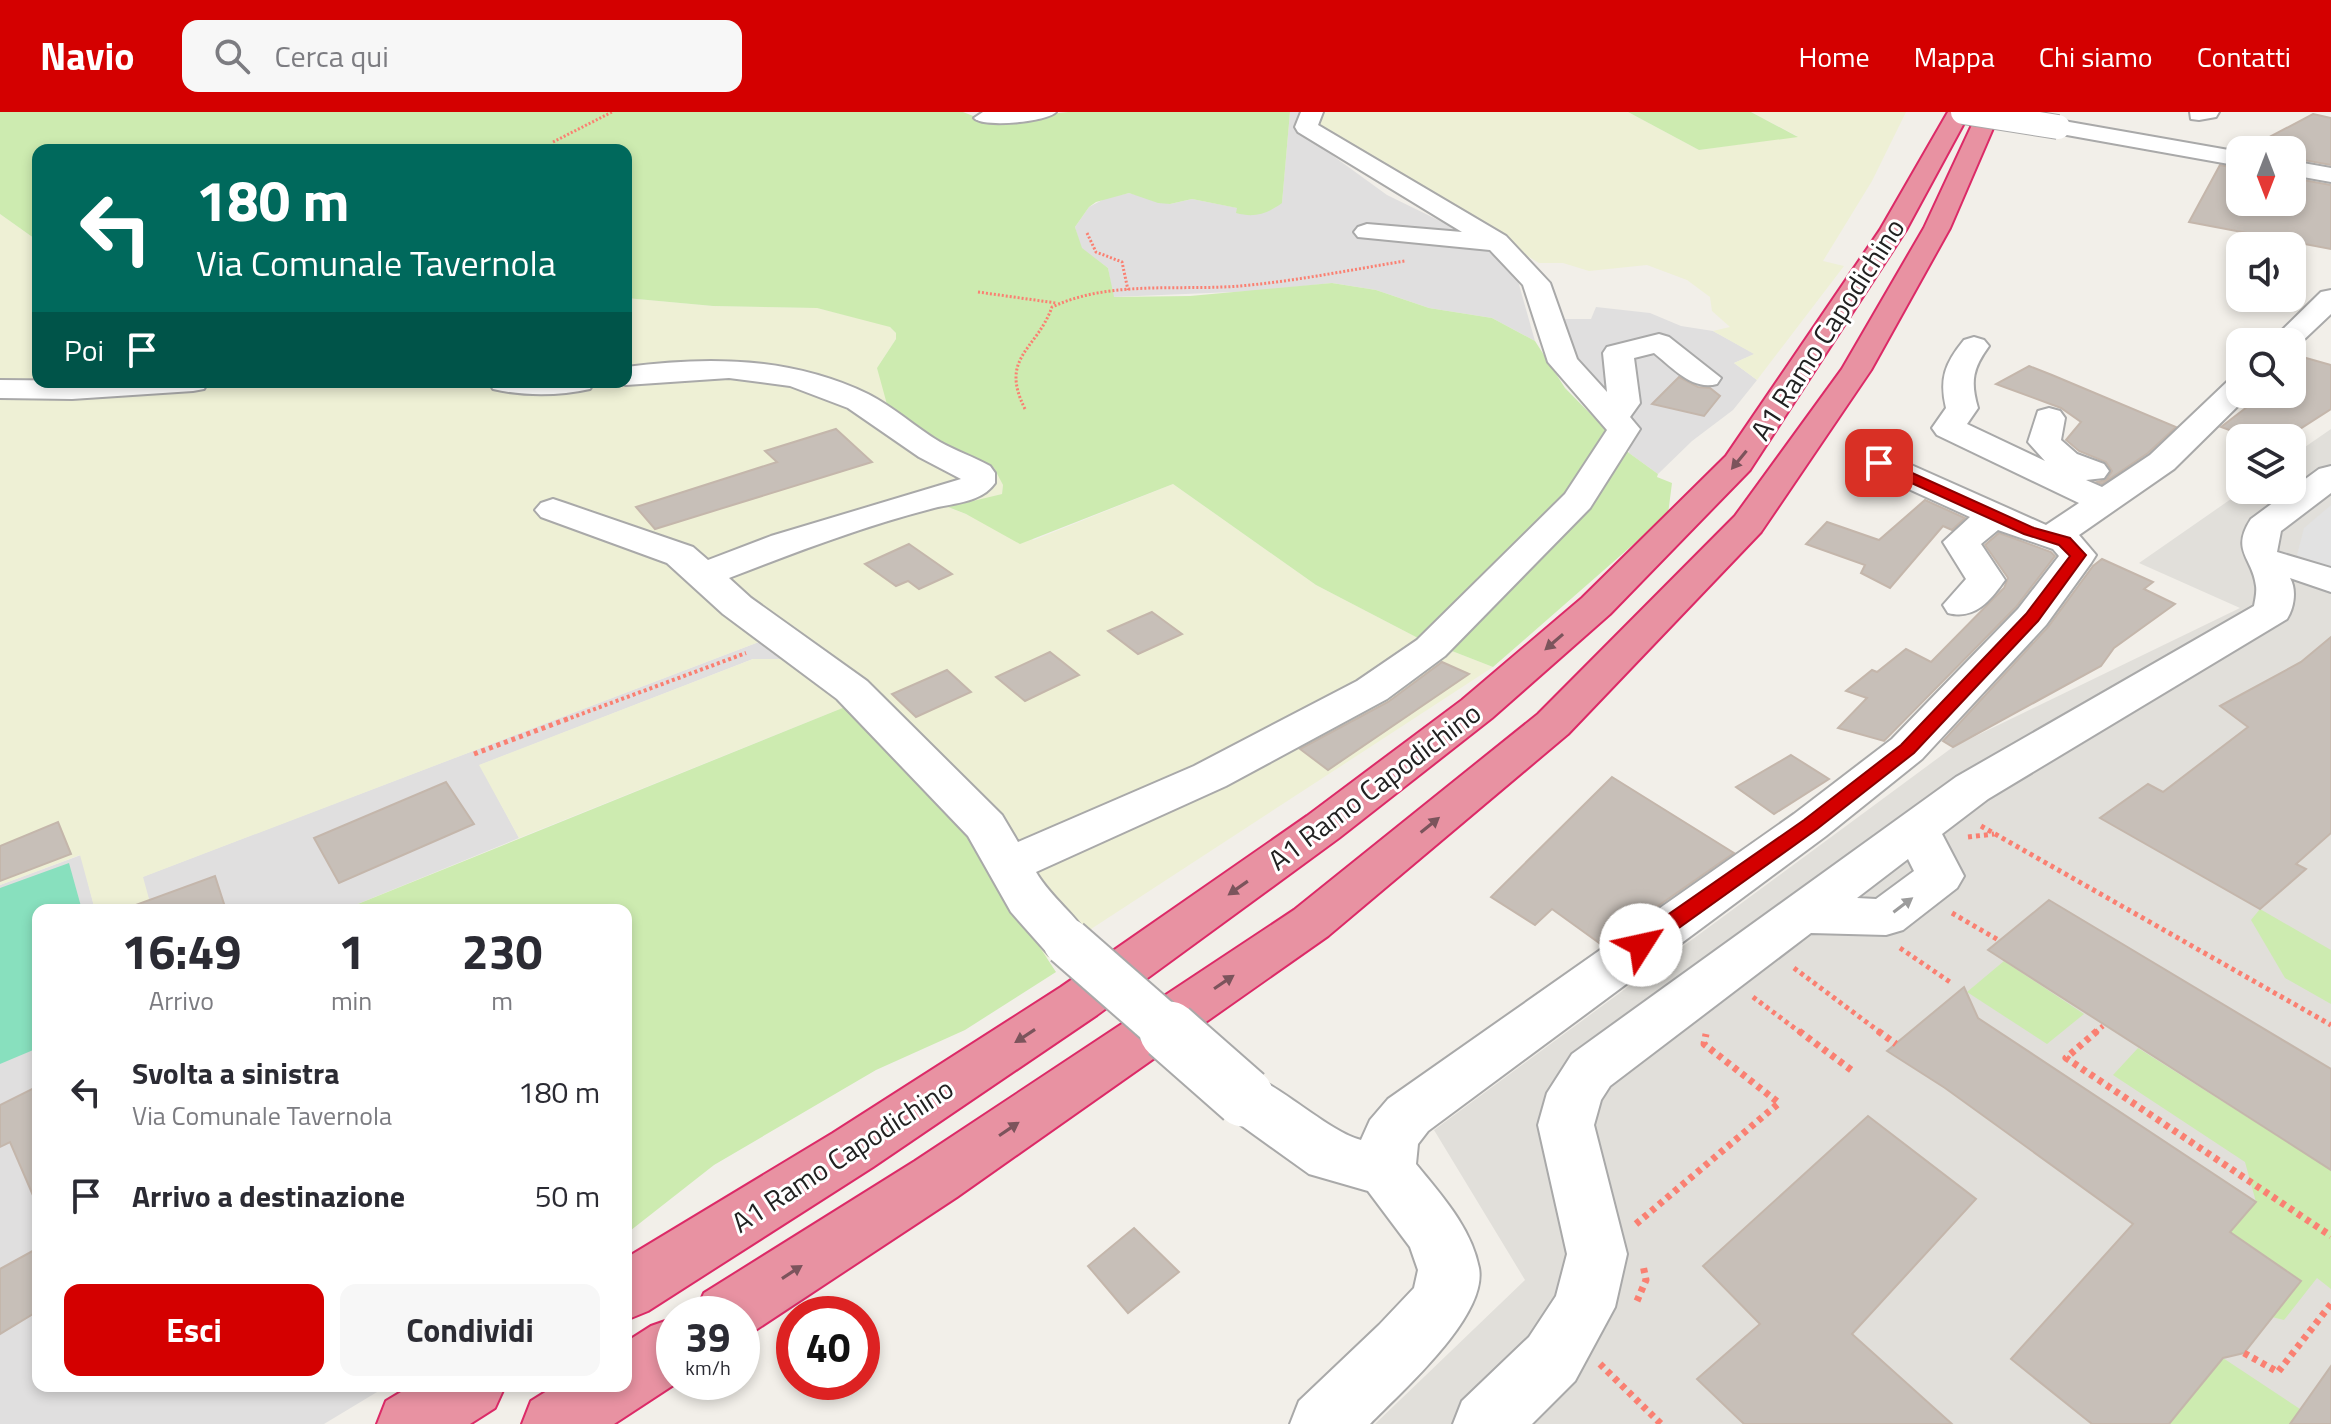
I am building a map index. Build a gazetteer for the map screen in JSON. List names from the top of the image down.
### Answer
{
  "streets": {
    "highway": ["A1 Ramo Capodichino"]
  },
  "north": "bottom",
  "page": {
    "header": "Navio",
    "search": "Cerca qui",
    "nav": [
      "Home",
      "Mappa",
      "Chi siamo",
      "Contatti"
    ],
    "turn": ["180 m", "Via Comunale Tavernola"],
    "then": "Poi",
    "eta": [
      "16:49",
      "Arrivo",
      "1",
      "min",
      "230",
      "m"
    ],
    "list": [
      {
        "name": "Svolta a sinistra",
        "note": "Via Comunale Tavernola",
        "value": "180 m"
      },
      {
        "name": "Arrivo a destinazione",
        "value": "50 m"
      }
    ],
    "buttons": ["Esci", "Condividi"],
    "speed": "39 km/h",
    "limit": "40"
  }
}
